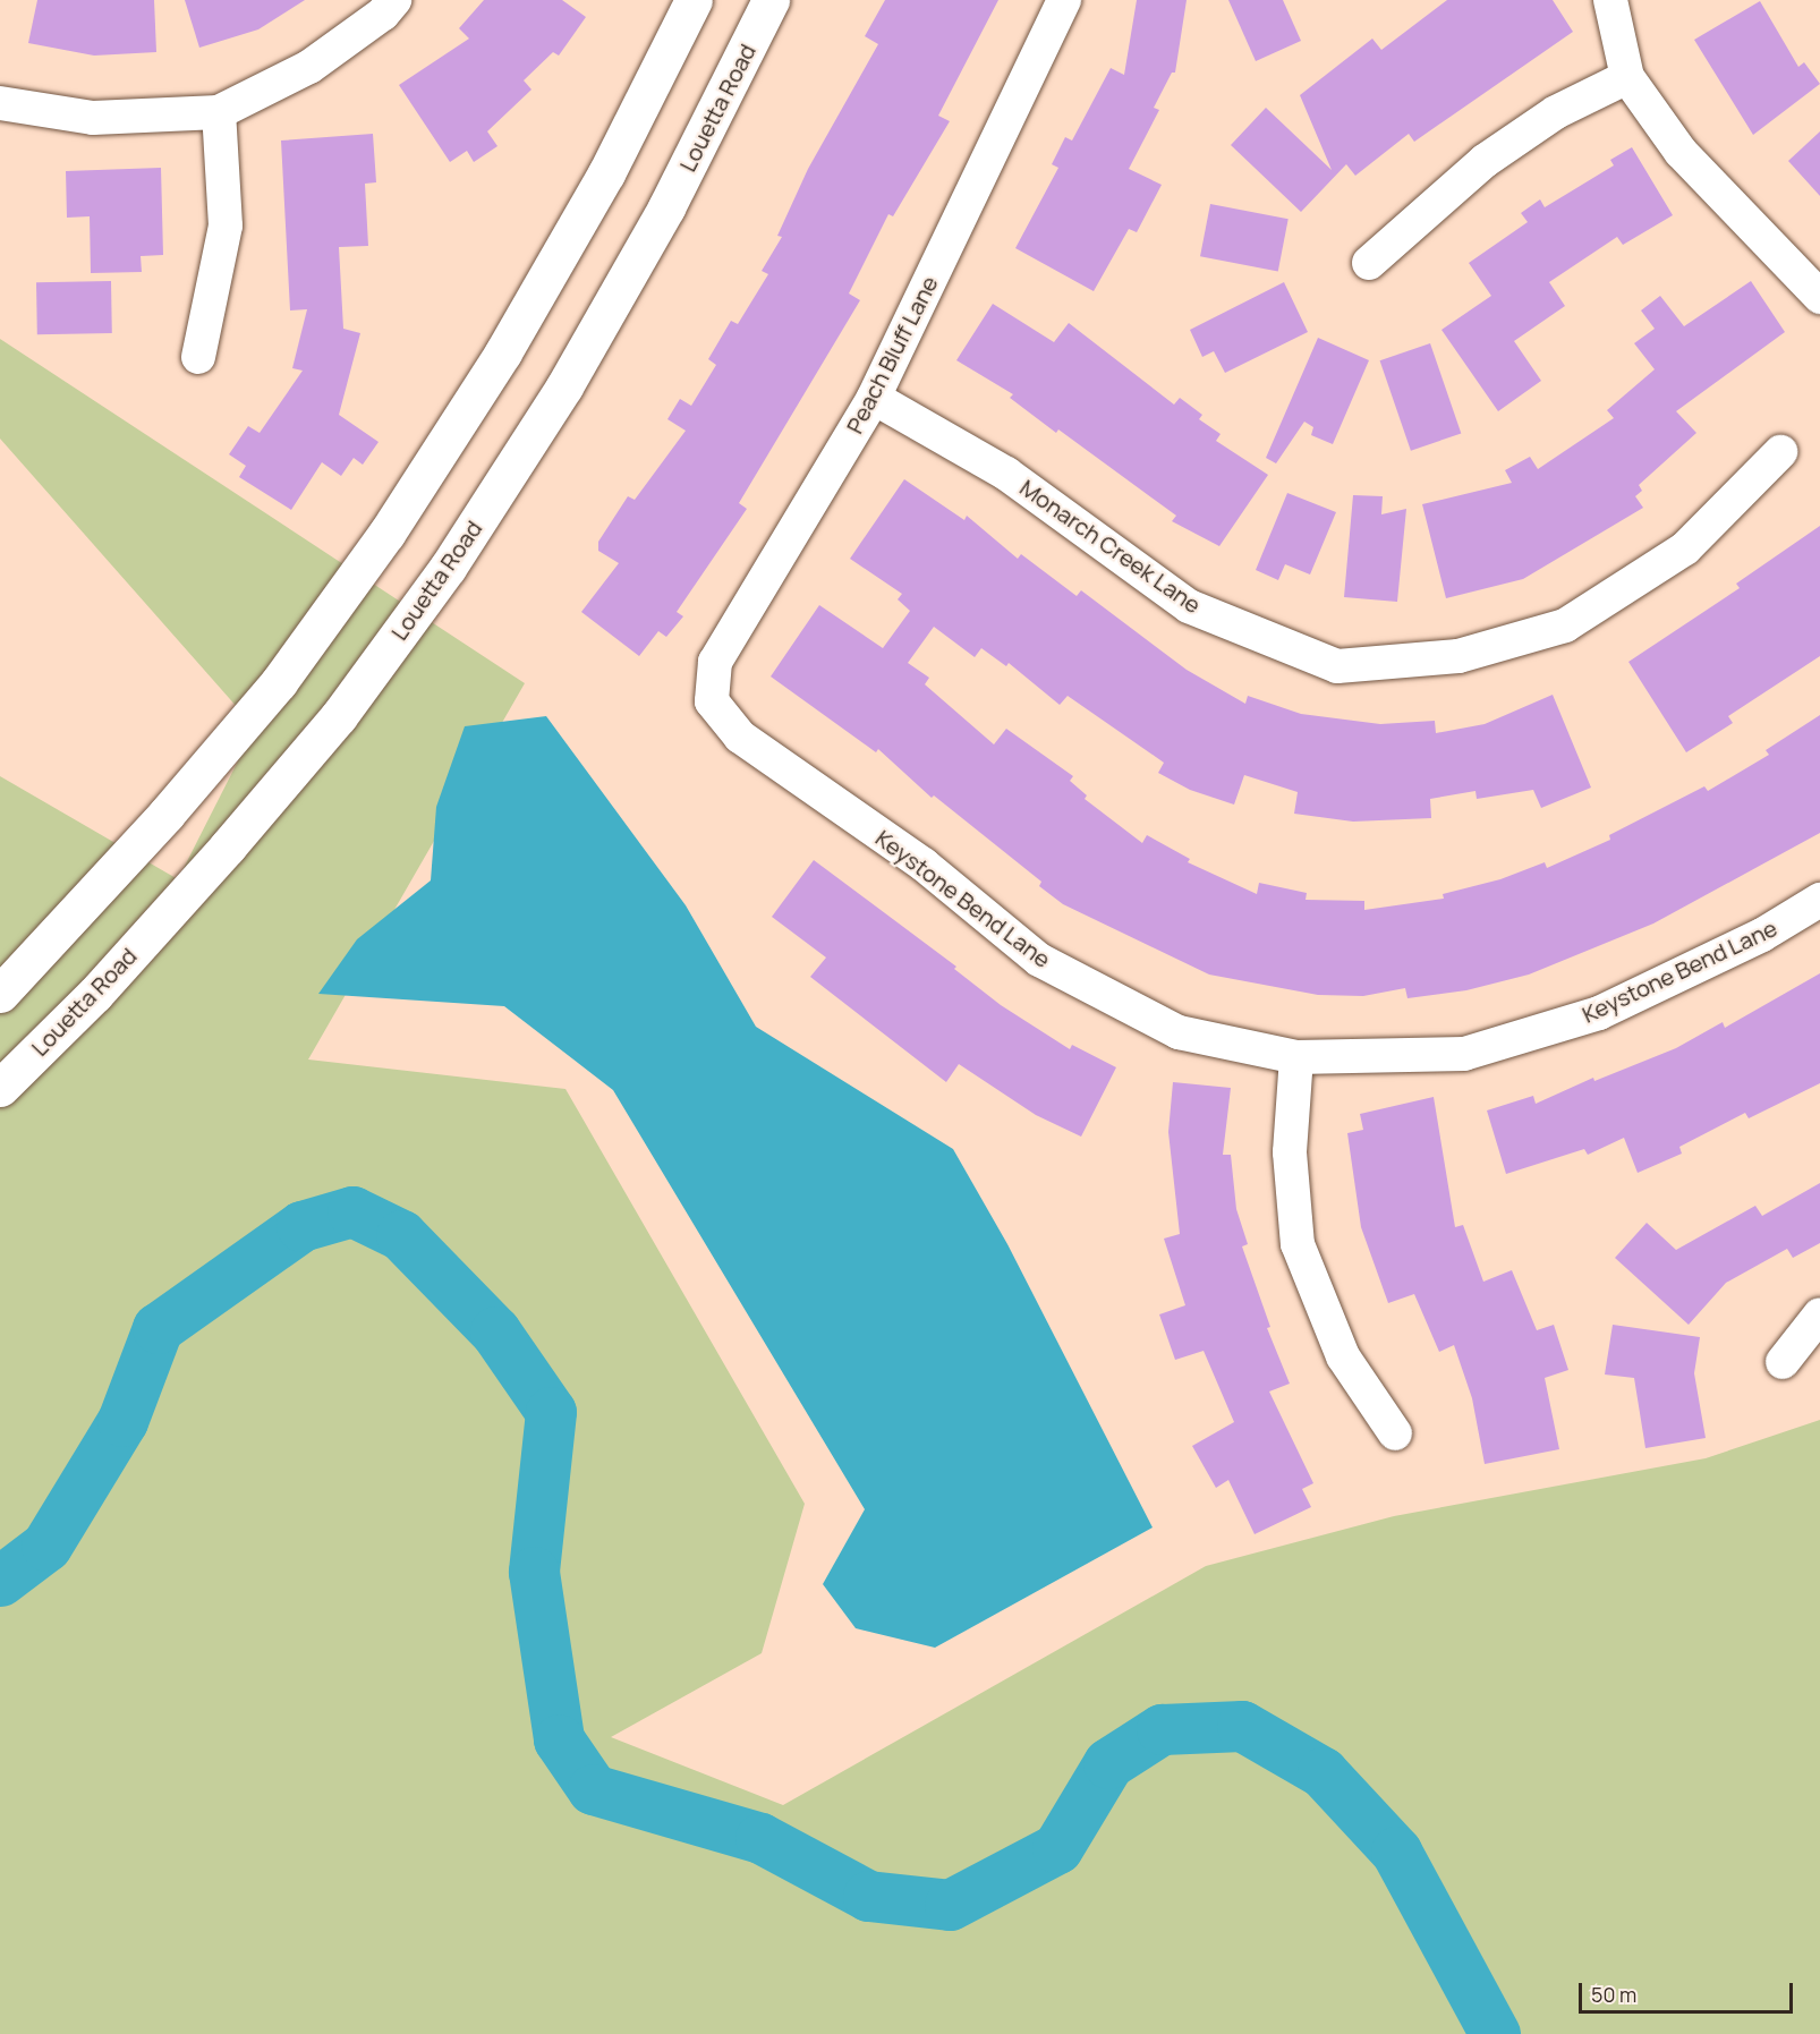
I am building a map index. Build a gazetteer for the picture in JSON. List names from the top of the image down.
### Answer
{
  "streets": {
    "main road": ["Louetta Road"],
    "street": ["Peach Bluff Lane", "Monarch Creek Lane", "Keystone Bend Lane"]
  },
  "crossings": [
    ["Peach Bluff Lane", "Monarch Creek Lane"],
    ["Peach Bluff Lane", "Keystone Bend Lane"]
  ],
  "scale_bar": "50 m"
}
